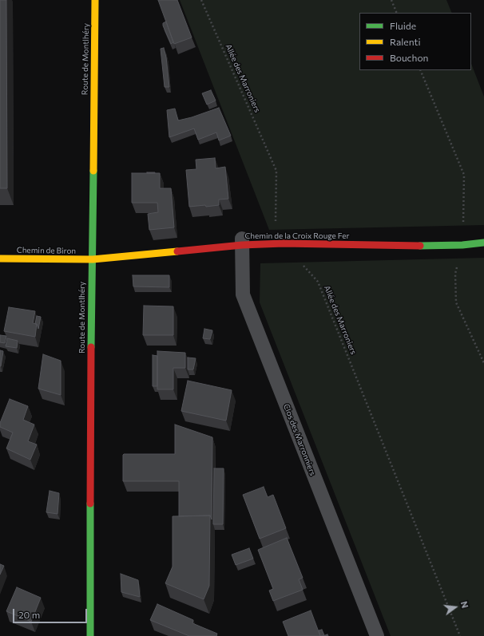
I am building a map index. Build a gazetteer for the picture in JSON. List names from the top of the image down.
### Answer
{
  "streets": {
    "main road": ["Route de Montlhéry", "Chemin de la Croix Rouge Fer", "Chemin de Biron"],
    "lane": ["Clos des Marronniers"],
    "path": ["Allée des Marroniers"]
  },
  "crossings": [
    ["Route de Montlhéry", "Chemin de la Croix Rouge Fer"],
    ["Route de Montlhéry", "Chemin de Biron"],
    ["Allée des Marroniers", "Chemin de la Croix Rouge Fer"],
    ["Chemin de la Croix Rouge Fer", "Chemin de Biron"],
    ["Chemin de la Croix Rouge Fer", "Clos des Marronniers"]
  ],
  "legend": ["Fluide", "Ralenti", "Bouchon"],
  "scale_bar": "20 m",
  "north": "right"
}
